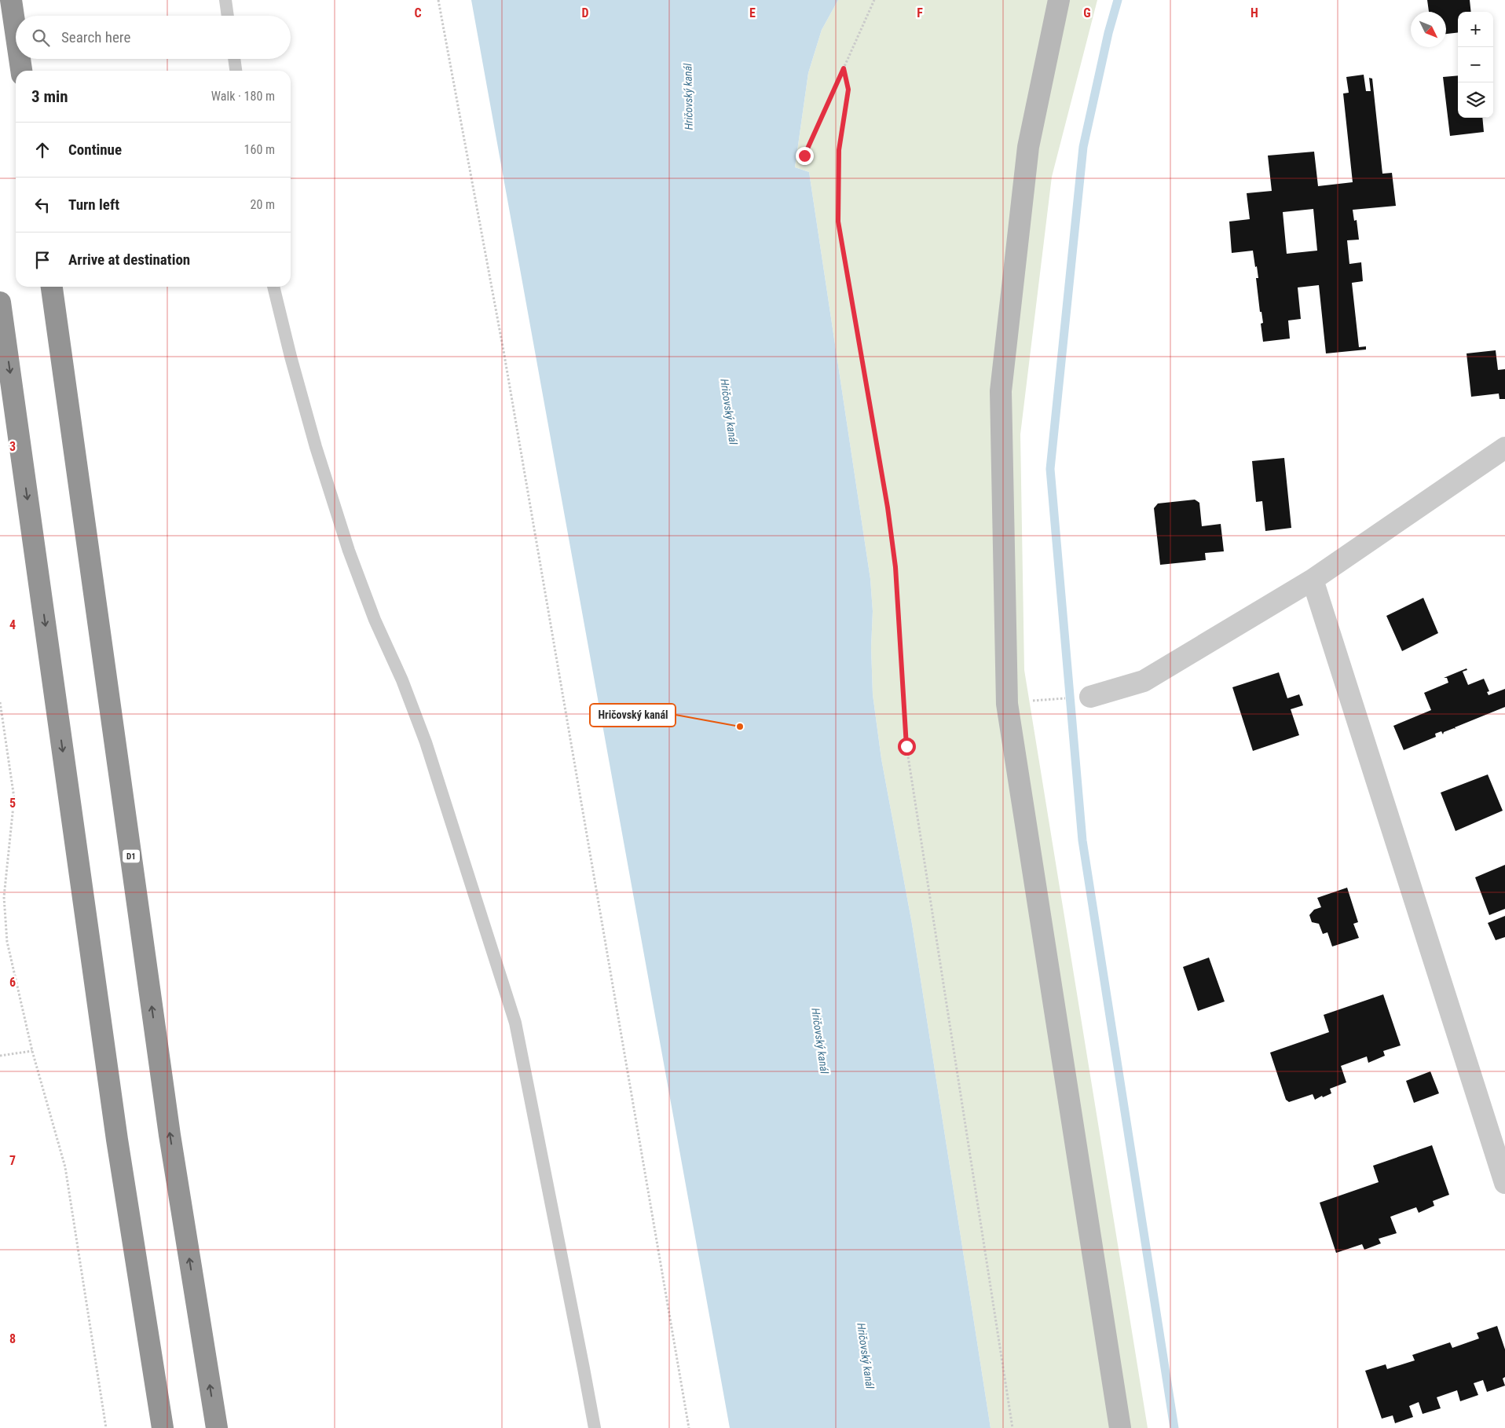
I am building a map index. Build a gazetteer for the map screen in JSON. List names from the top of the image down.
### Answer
{
  "streets": {
    "highway": ["D1"]
  },
  "water": ["Hričovský kanál"],
  "places": ["Hričovský kanál"],
  "north": "bottom right",
  "page": {
    "map_buttons": ["+", "−"],
    "search": "Search here",
    "heading": ["3 min", "Walk · 180 m"],
    "list": [
      ["Continue", "160 m"],
      ["Turn left", "20 m"],
      "Arrive at destination"
    ]
  },
  "grid": {
    "columns": [
      "C",
      "D",
      "E",
      "F",
      "G",
      "H"
    ],
    "rows": [
      "3",
      "4",
      "5",
      "6",
      "7",
      "8"
    ]
  }
}
